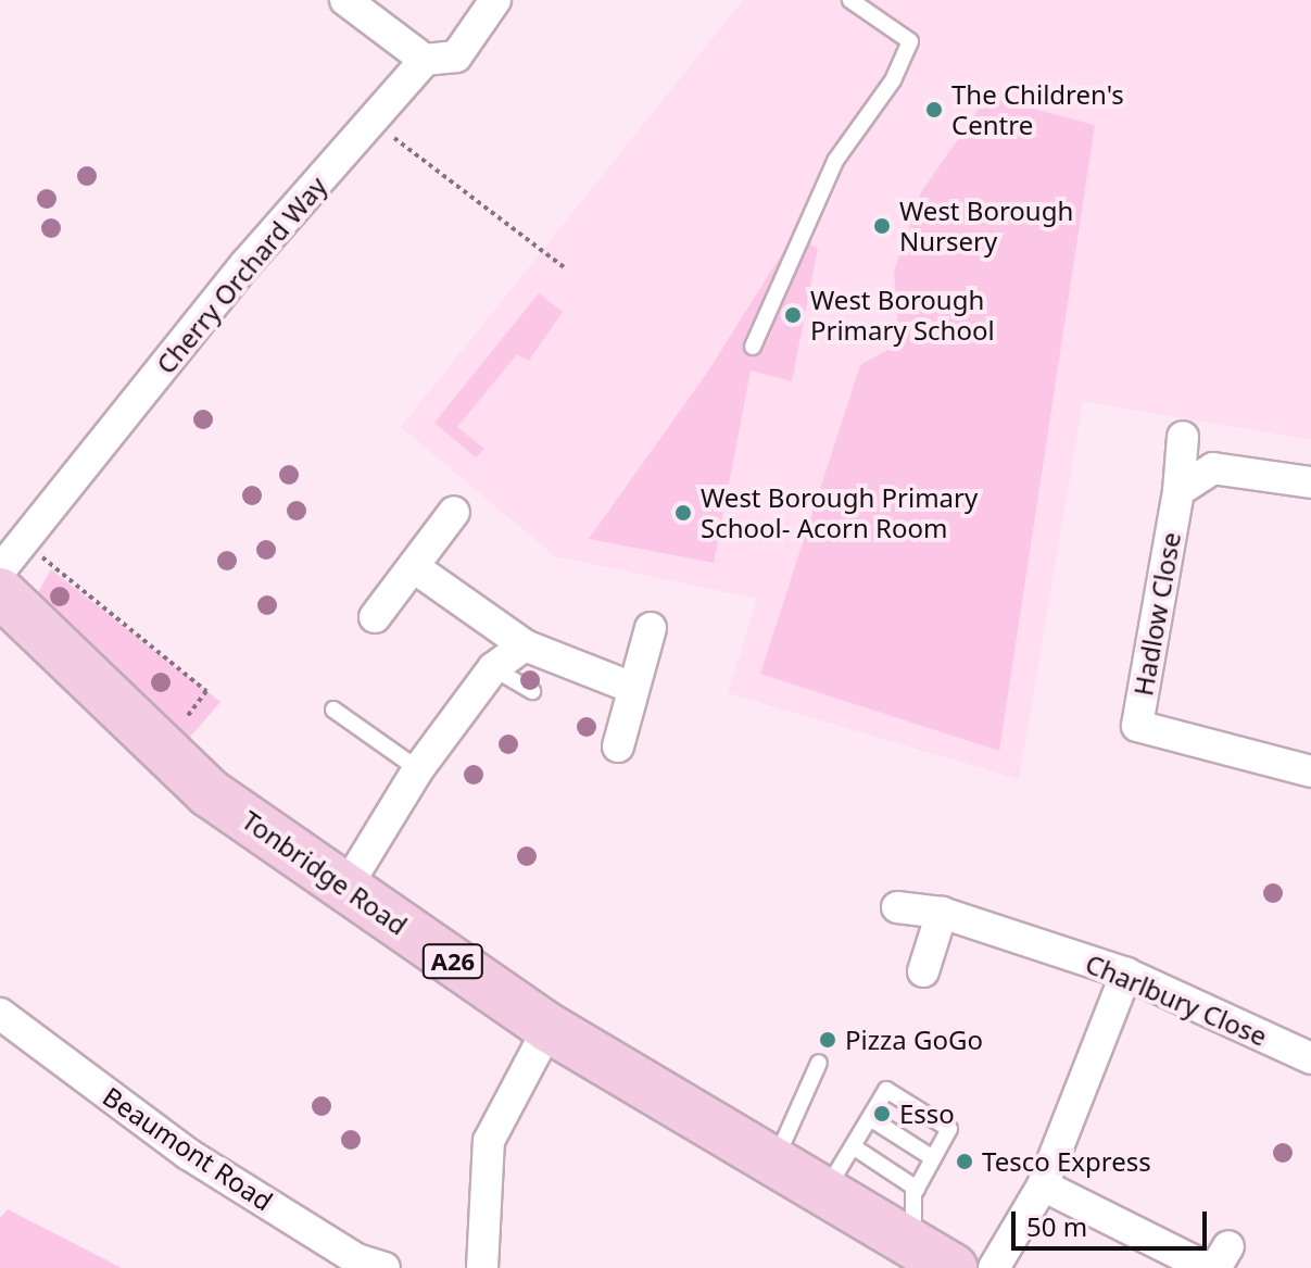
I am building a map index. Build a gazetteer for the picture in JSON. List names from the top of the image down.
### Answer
{
  "streets": {
    "main road": ["Tonbridge Road", "A26"],
    "street": [
      "Cherry Orchard Way",
      "Hadlow Close",
      "Charlbury Close",
      "Beaumont Road"
    ]
  },
  "places": [
    "The Children's Centre",
    "West Borough Nursery",
    "West Borough Primary School",
    "West Borough Primary School- Acorn Room",
    "Pizza GoGo",
    "Esso",
    "Tesco Express"
  ],
  "scale_bar": "50 m"
}
